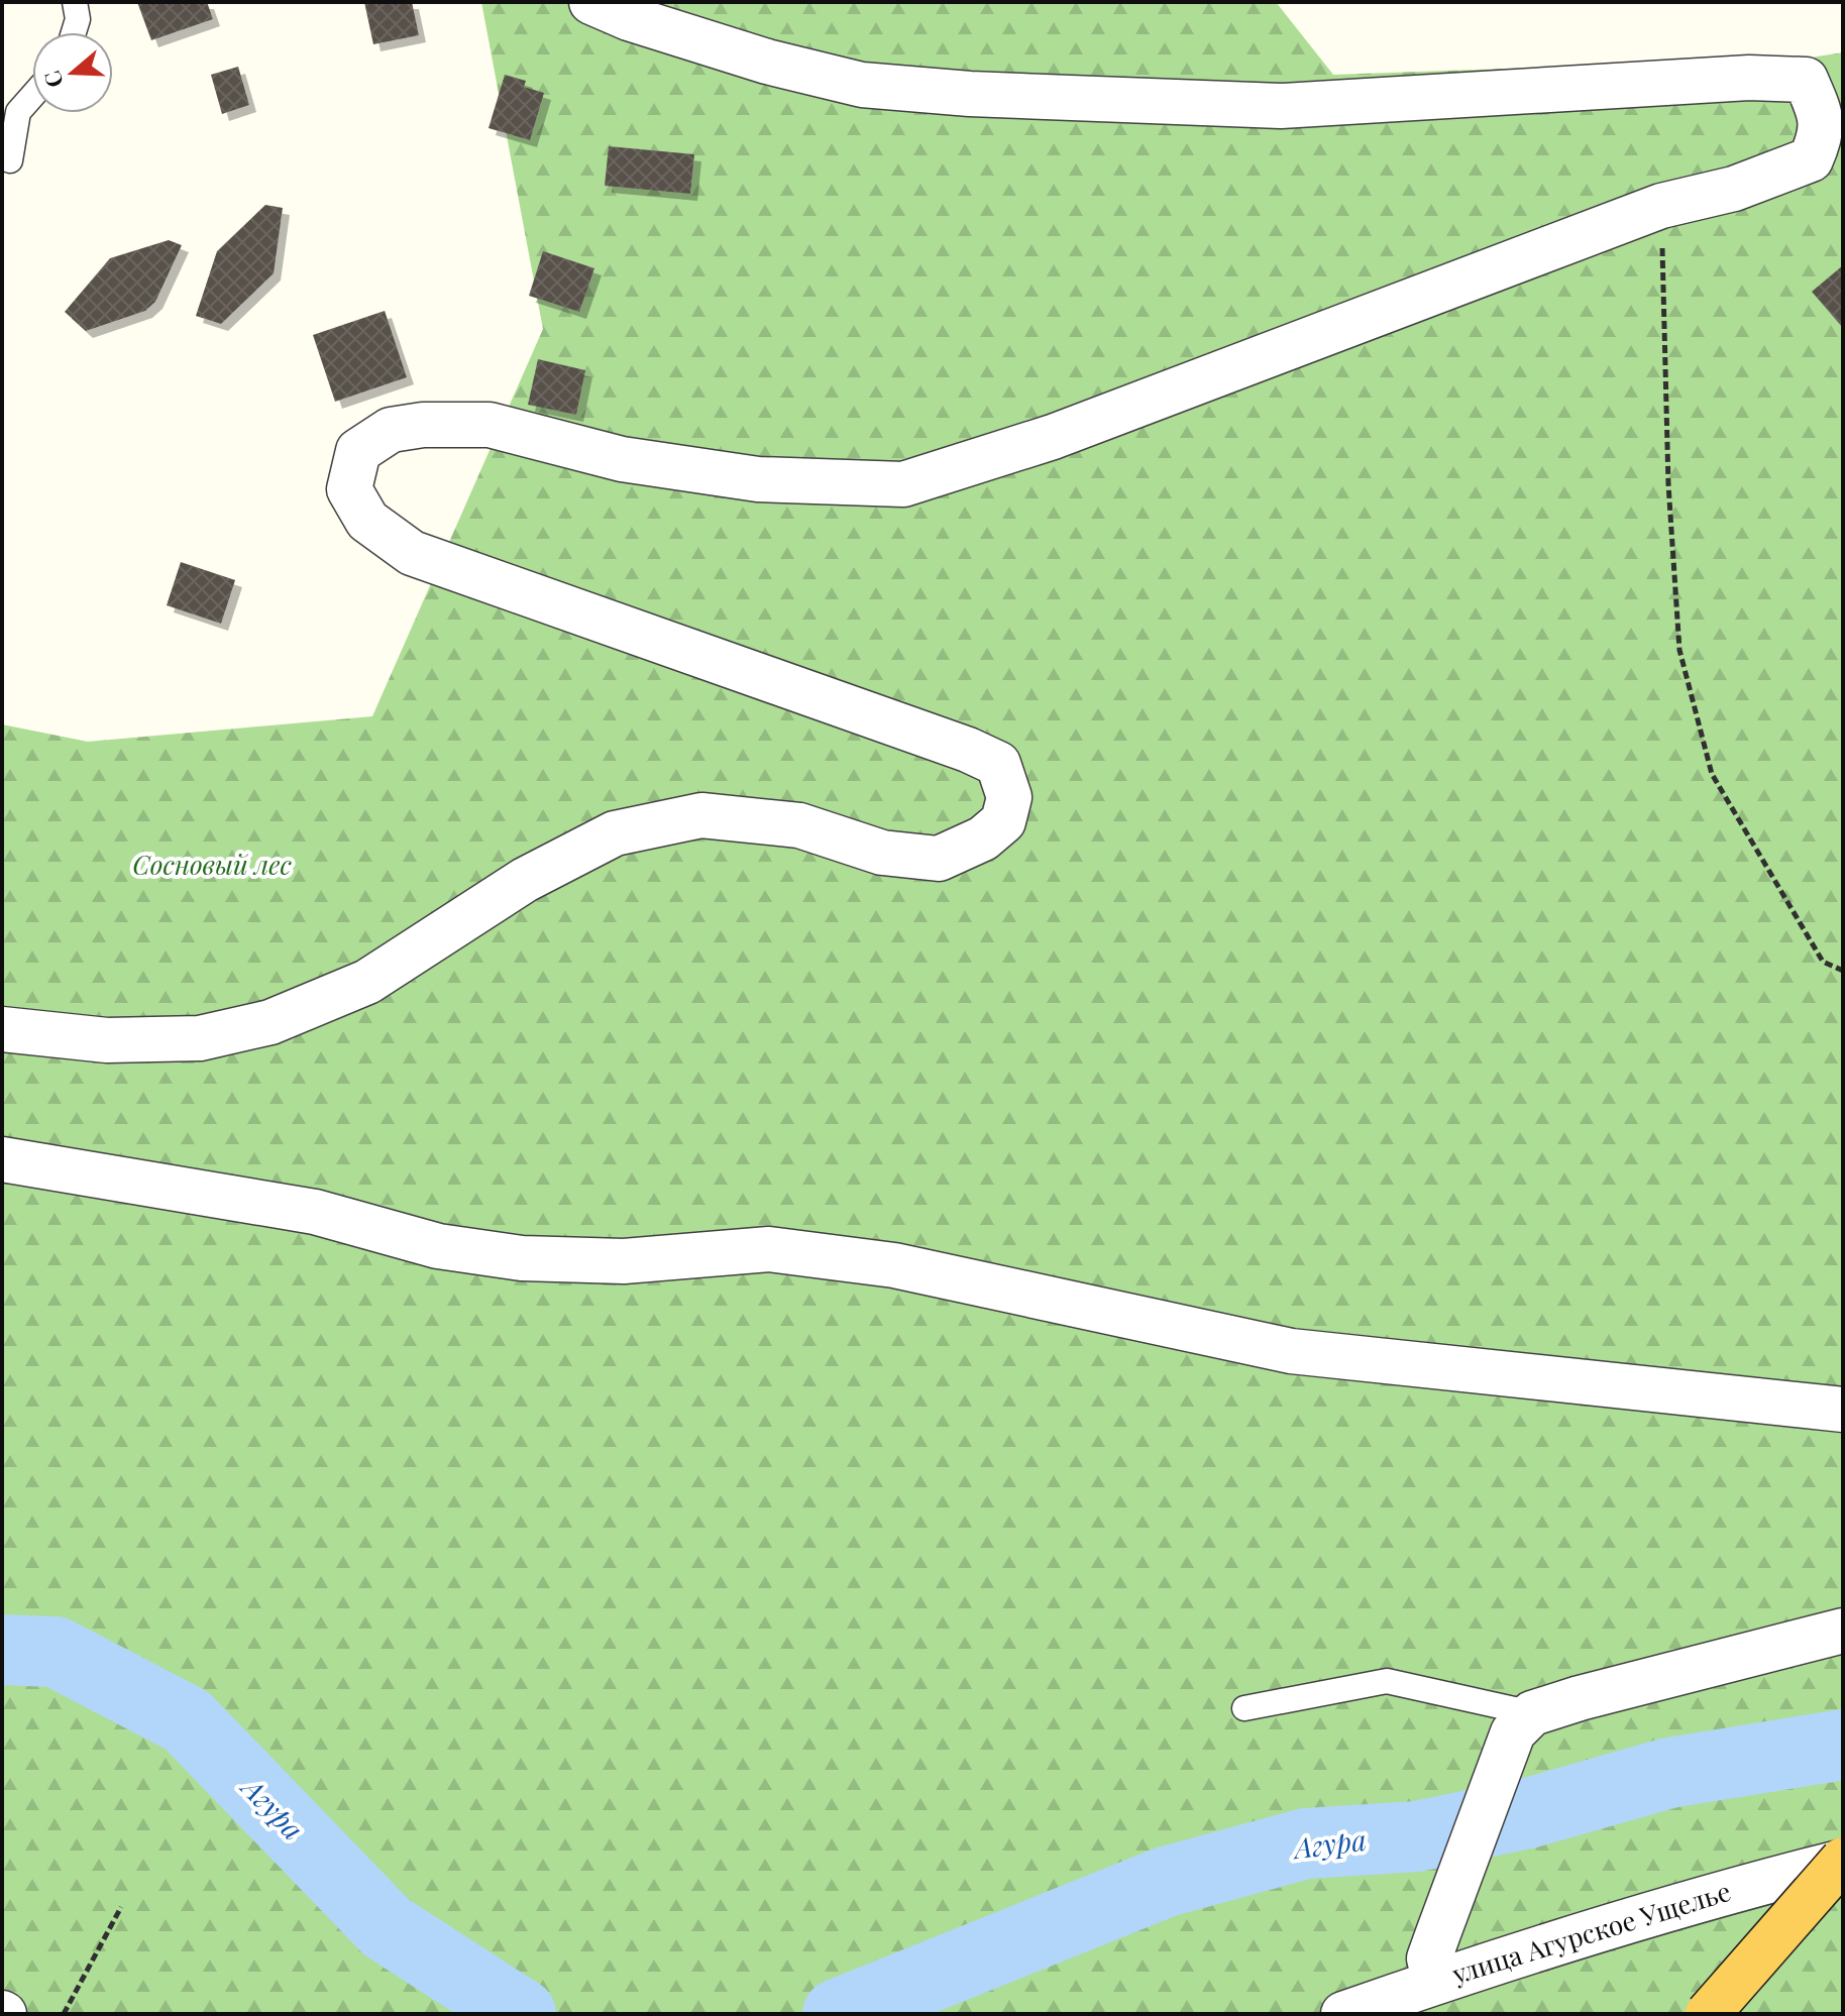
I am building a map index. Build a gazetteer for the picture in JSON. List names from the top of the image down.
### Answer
{
  "streets": {
    "street": ["улица Агурское Ущелье"]
  },
  "water": ["Агура"],
  "parks": ["Сосновый лес"],
  "north": "left"
}
